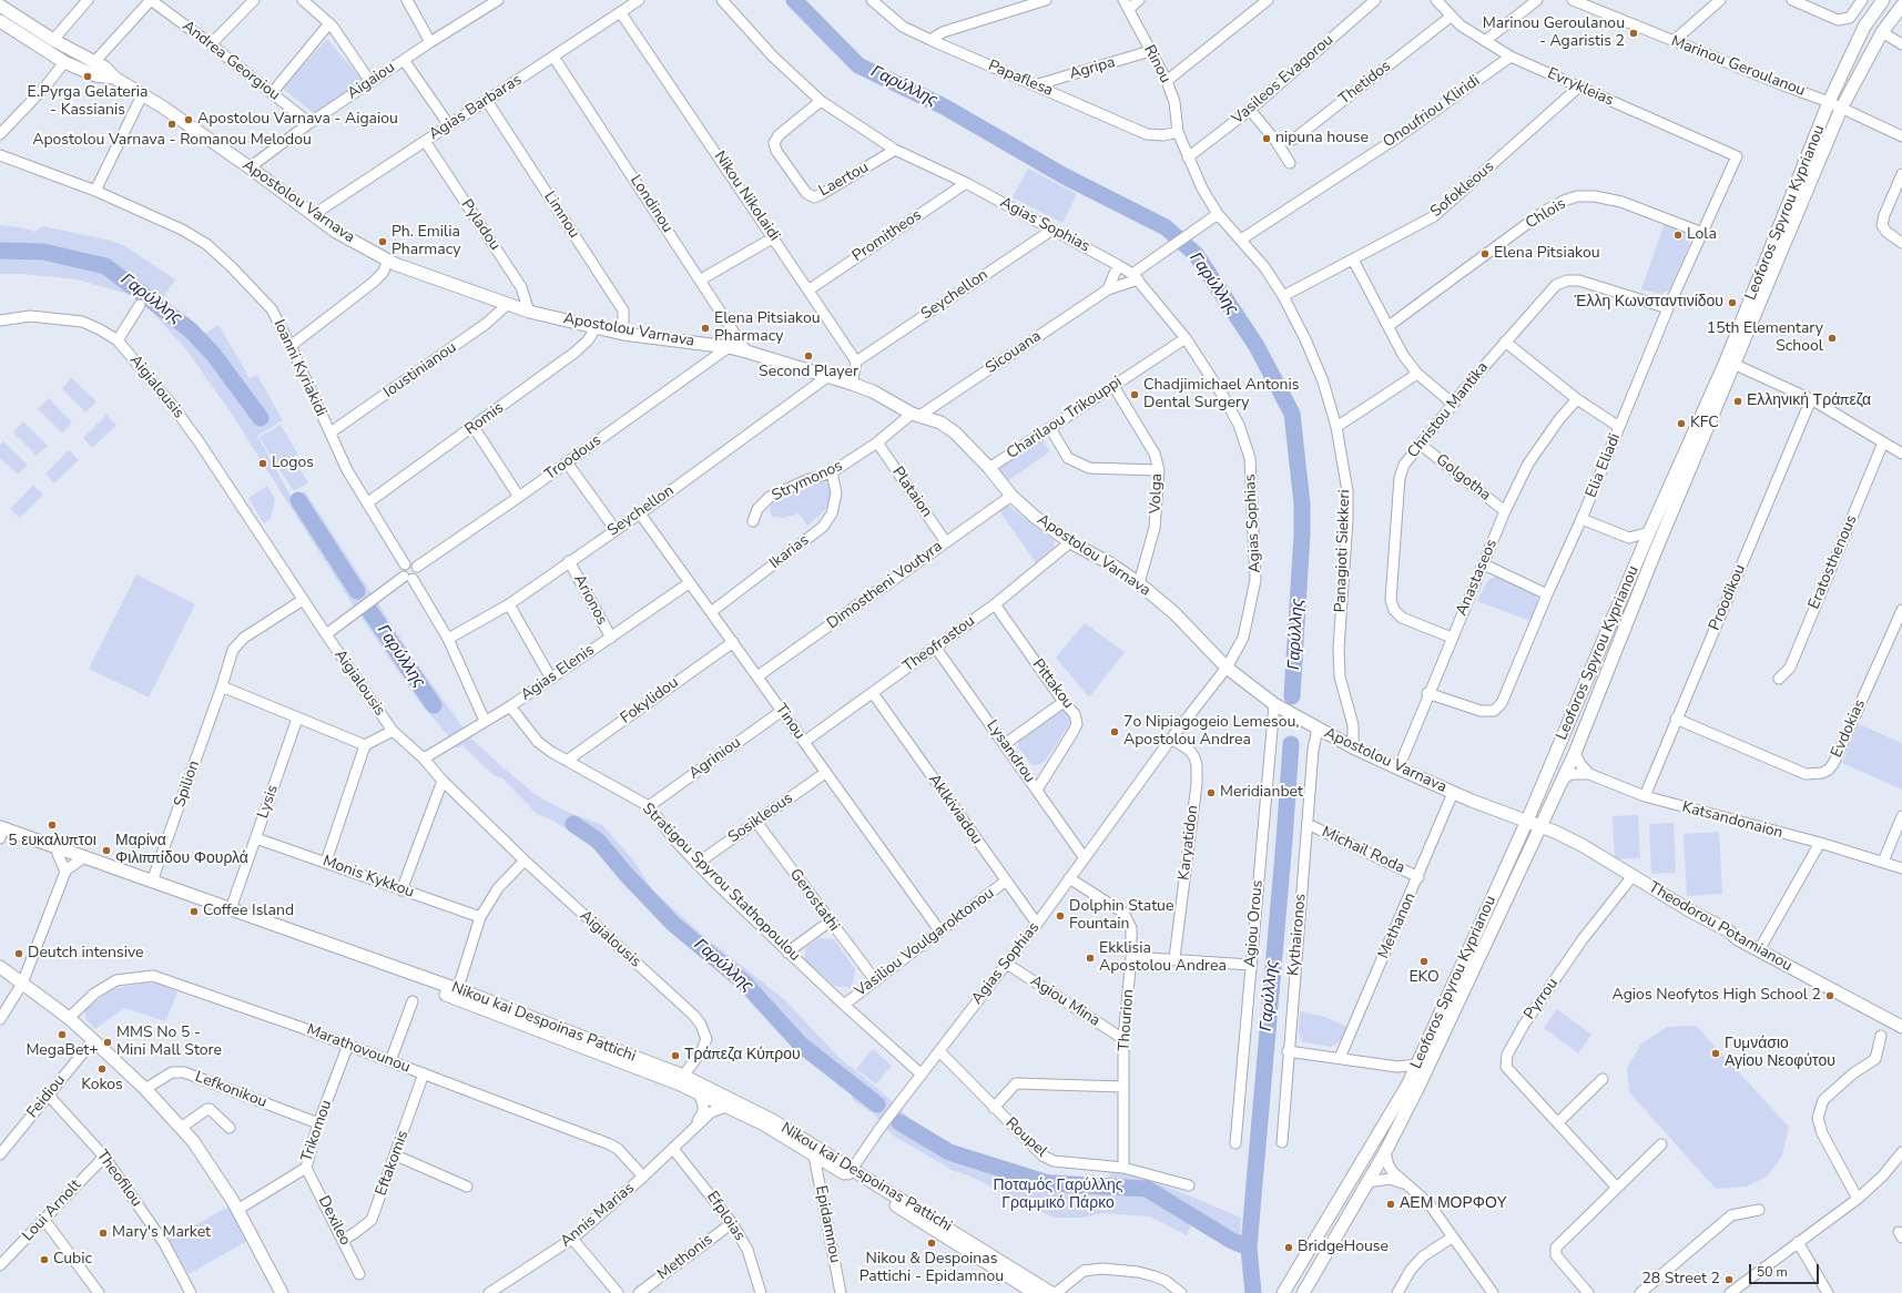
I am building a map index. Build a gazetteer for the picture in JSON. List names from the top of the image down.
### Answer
{
  "streets": {
    "main road": [
      "Apostolou Varnava",
      "Leoforos Spyrou Kyprianou",
      "Theodorou Potamianou",
      "Nikou kai Despoinas Pattichi"
    ],
    "street": [
      "Andrea Georgiou",
      "Rinou",
      "Marinou Geroulanou",
      "Agripa",
      "Papaflesa",
      "Vasileos Evagorou",
      "Aigaiou",
      "Thetidos",
      "Evrykleias",
      "Agias Barbaras",
      "Onoufriou Kliridi",
      "Laertou",
      "Sofokleous",
      "Nikou Nikolaidi",
      "Londinou",
      "Chlois",
      "Limnou",
      "Pyladou",
      "Agias Sophias",
      "Promitheos",
      "Seychellon",
      "Sicouana",
      "Ioanni Kyriakidi",
      "Ioustinianou",
      "Aigialousis",
      "Christou Mantika",
      "Charilaou Trikouppi",
      "Romis",
      "Troodous",
      "Elia Eliadi",
      "Golgotha",
      "Strymonos",
      "Plataion",
      "Volga",
      "Panagioti Siekkeri",
      "Ikarias",
      "Eratosthenous",
      "Anastaseos",
      "Dimostheni Voutyra",
      "Proodikou",
      "Arionos",
      "Theofrastou",
      "Agias Elenis",
      "Pittakou",
      "Fokylidou",
      "Tinou",
      "Evdokias",
      "Lysandrou",
      "Agriniou",
      "Spilion",
      "Lysis",
      "Aklkiviadou",
      "Sosikleous",
      "Katsandonaion",
      "Karyatidon",
      "Michail Roda",
      "Monis Kykkou",
      "Stratigou Spyrou Stathopoulou",
      "Gerostathi",
      "Agiou Orous",
      "Methanon",
      "Kythaironos",
      "Vasiliou Voulgaroktonou",
      "Pyrrou",
      "Agiou Mina",
      "Thourion",
      "Marathovounou",
      "Lefkonikou",
      "Feidiou",
      "Trikomou",
      "Roupel",
      "Eftakomis",
      "Theofilou",
      "Loui Arnolt",
      "Annis Marias",
      "Efploias",
      "Dexileo",
      "Epidamnou",
      "Methonis"
    ]
  },
  "crossings": [
    ["Andrea Georgiou", "Aigaiou"],
    ["Rinou", "Agripa"],
    ["Rinou", "Papaflesa"],
    ["Rinou", "Panagioti Siekkeri"],
    ["Marinou Geroulanou", "Leoforos Spyrou Kyprianou"],
    ["Agripa", "Papaflesa"],
    ["Papaflesa", "Panagioti Siekkeri"],
    ["Vasileos Evagorou", "Panagioti Siekkeri"],
    ["Aigaiou", "Apostolou Varnava"],
    ["Thetidos", "Evrykleias"],
    ["Evrykleias", "Onoufriou Kliridi"],
    ["Evrykleias", "Sofokleous"],
    ["Evrykleias", "Elia Eliadi"],
    ["Agias Barbaras", "Nikou Nikolaidi"],
    ["Agias Barbaras", "Apostolou Varnava"],
    ["Agias Barbaras", "Londinou"],
    ["Agias Barbaras", "Limnou"],
    ["Agias Barbaras", "Pyladou"],
    ["Onoufriou Kliridi", "Panagioti Siekkeri"],
    ["Laertou", "Agias Sophias"],
    ["Sofokleous", "Panagioti Siekkeri"],
    ["Nikou Nikolaidi", "Promitheos"],
    ["Nikou Nikolaidi", "Seychellon"],
    ["Apostolou Varnava", "Londinou"],
    ["Apostolou Varnava", "Leoforos Spyrou Kyprianou"],
    ["Apostolou Varnava", "Limnou"],
    ["Apostolou Varnava", "Pyladou"],
    ["Apostolou Varnava", "Agias Sophias"],
    ["Apostolou Varnava", "Seychellon"],
    ["Apostolou Varnava", "Sicouana"],
    ["Apostolou Varnava", "Ioustinianou"],
    ["Apostolou Varnava", "Charilaou Trikouppi"],
    ["Apostolou Varnava", "Romis"],
    ["Apostolou Varnava", "Troodous"],
    ["Apostolou Varnava", "Strymonos"],
    ["Apostolou Varnava", "Volga"],
    ["Apostolou Varnava", "Panagioti Siekkeri"],
    ["Apostolou Varnava", "Anastaseos"],
    ["Apostolou Varnava", "Dimostheni Voutyra"],
    ["Apostolou Varnava", "Theofrastou"],
    ["Apostolou Varnava", "Agiou Orous"],
    ["Apostolou Varnava", "Methanon"],
    ["Apostolou Varnava", "Theodorou Potamianou"],
    ["Apostolou Varnava", "Kythaironos"],
    ["Leoforos Spyrou Kyprianou", "Theodorou Potamianou"],
    ["Chlois", "Elia Eliadi"],
    ["Agias Sophias", "Promitheos"],
    ["Agias Sophias", "Seychellon"],
    ["Agias Sophias", "Sicouana"],
    ["Agias Sophias", "Charilaou Trikouppi"],
    ["Agias Sophias", "Lysandrou"],
    ["Agias Sophias", "Aklkiviadou"],
    ["Agias Sophias", "Karyatidon"],
    ["Agias Sophias", "Stratigou Spyrou Stathopoulou"],
    ["Agias Sophias", "Agiou Mina"],
    ["Agias Sophias", "Thourion"],
    ["Agias Sophias", "Nikou kai Despoinas Pattichi"],
    ["Agias Sophias", "Roupel"],
    ["Seychellon", "Arionos"],
    ["Seychellon", "Tinou"],
    ["Sicouana", "Strymonos"],
    ["Sicouana", "Panagioti Siekkeri"],
    ["Ioanni Kyriakidi", "Ioustinianou"],
    ["Ioanni Kyriakidi", "Romis"],
    ["Ioanni Kyriakidi", "Troodous"],
    ["Aigialousis", "Agias Elenis"],
    ["Aigialousis", "Spilion"],
    ["Aigialousis", "Nikou kai Despoinas Pattichi"],
    ["Christou Mantika", "Elia Eliadi"],
    ["Christou Mantika", "Golgotha"],
    ["Christou Mantika", "Anastaseos"],
    ["Charilaou Trikouppi", "Volga"],
    ["Elia Eliadi", "Anastaseos"],
    ["Golgotha", "Anastaseos"],
    ["Strymonos", "Plataion"],
    ["Strymonos", "Ikarias"],
    ["Plataion", "Dimostheni Voutyra"],
    ["Ikarias", "Tinou"],
    ["Dimostheni Voutyra", "Tinou"],
    ["Proodikou", "Evdokias"],
    ["Proodikou", "Katsandonaion"],
    ["Arionos", "Agias Elenis"],
    ["Theofrastou", "Pittakou"],
    ["Theofrastou", "Tinou"],
    ["Theofrastou", "Lysandrou"],
    ["Theofrastou", "Aklkiviadou"],
    ["Agias Elenis", "Tinou"],
    ["Agias Elenis", "Stratigou Spyrou Stathopoulou"],
    ["Pittakou", "Lysandrou"],
    ["Fokylidou", "Tinou"],
    ["Fokylidou", "Stratigou Spyrou Stathopoulou"],
    ["Tinou", "Agriniou"],
    ["Tinou", "Sosikleous"],
    ["Tinou", "Vasiliou Voulgaroktonou"],
    ["Agriniou", "Stratigou Spyrou Stathopoulou"],
    ["Spilion", "Nikou kai Despoinas Pattichi"],
    ["Lysis", "Monis Kykkou"],
    ["Lysis", "Nikou kai Despoinas Pattichi"],
    ["Aklkiviadou", "Vasiliou Voulgaroktonou"],
    ["Sosikleous", "Stratigou Spyrou Stathopoulou"],
    ["Sosikleous", "Gerostathi"],
    ["Michail Roda", "Methanon"],
    ["Michail Roda", "Kythaironos"],
    ["Stratigou Spyrou Stathopoulou", "Vasiliou Voulgaroktonou"],
    ["Gerostathi", "Vasiliou Voulgaroktonou"],
    ["Theodorou Potamianou", "Pyrrou"],
    ["Agiou Mina", "Thourion"],
    ["Thourion", "Roupel"],
    ["Nikou kai Despoinas Pattichi", "Annis Marias"],
    ["Nikou kai Despoinas Pattichi", "Epidamnou"],
    ["Marathovounou", "Trikomou"],
    ["Marathovounou", "Eftakomis"],
    ["Marathovounou", "Annis Marias"],
    ["Lefkonikou", "Trikomou"],
    ["Feidiou", "Theofilou"],
    ["Trikomou", "Dexileo"],
    ["Eftakomis", "Dexileo"],
    ["Theofilou", "Loui Arnolt"],
    ["Annis Marias", "Efploias"],
    ["Efploias", "Methonis"]
  ],
  "water": ["Γαρύλλης"],
  "parks": ["Ποταμός Γαρύλλης Γραμμικό Πάρκο"],
  "places": [
    "Marinou Geroulanou - Agaristis 2",
    "E.Pyrga Gelateria - Kassianis",
    "Apostolou Varnava - Aigaiou",
    "Apostolou Varnava - Romanou Melodou",
    "nipuna house",
    "Lola",
    "Ph. Emilia Pharmacy",
    "Elena Pitsiakou",
    "Έλλη Κωνσταντινίδου",
    "Elena Pitsiakou Pharmacy",
    "15th Elementary School",
    "Second Player",
    "Chadjimichael Antonis Dental Surgery",
    "Ελληνική Τράπεζα",
    "KFC",
    "Logos",
    "7o Nipiagogeio Lemesou, Apostolou Andrea",
    "Meridianbet",
    "5 ευκαλυπτοι",
    "Μαρίνα Φιλιππίδου Φουρλά",
    "Coffee Island",
    "Dolphin Statue Fountain",
    "Deutch intensive",
    "Ekklisia Apostolou Andrea",
    "EKO",
    "Agios Neofytos High School 2",
    "MegaBet+",
    "MMS No 5 - Mini Mall Store",
    "Γυμνάσιο Αγίου Νεοφύτου",
    "Τράπεζα Κύπρου",
    "Kokos",
    "ΑΕΜ ΜΟΡΦΟΥ",
    "Mary's Market",
    "Nikou & Despoinas Pattichi - Epidamnou",
    "BridgeHouse",
    "Cubic",
    "28 Street 2"
  ],
  "scale_bar": "50 m"
}
